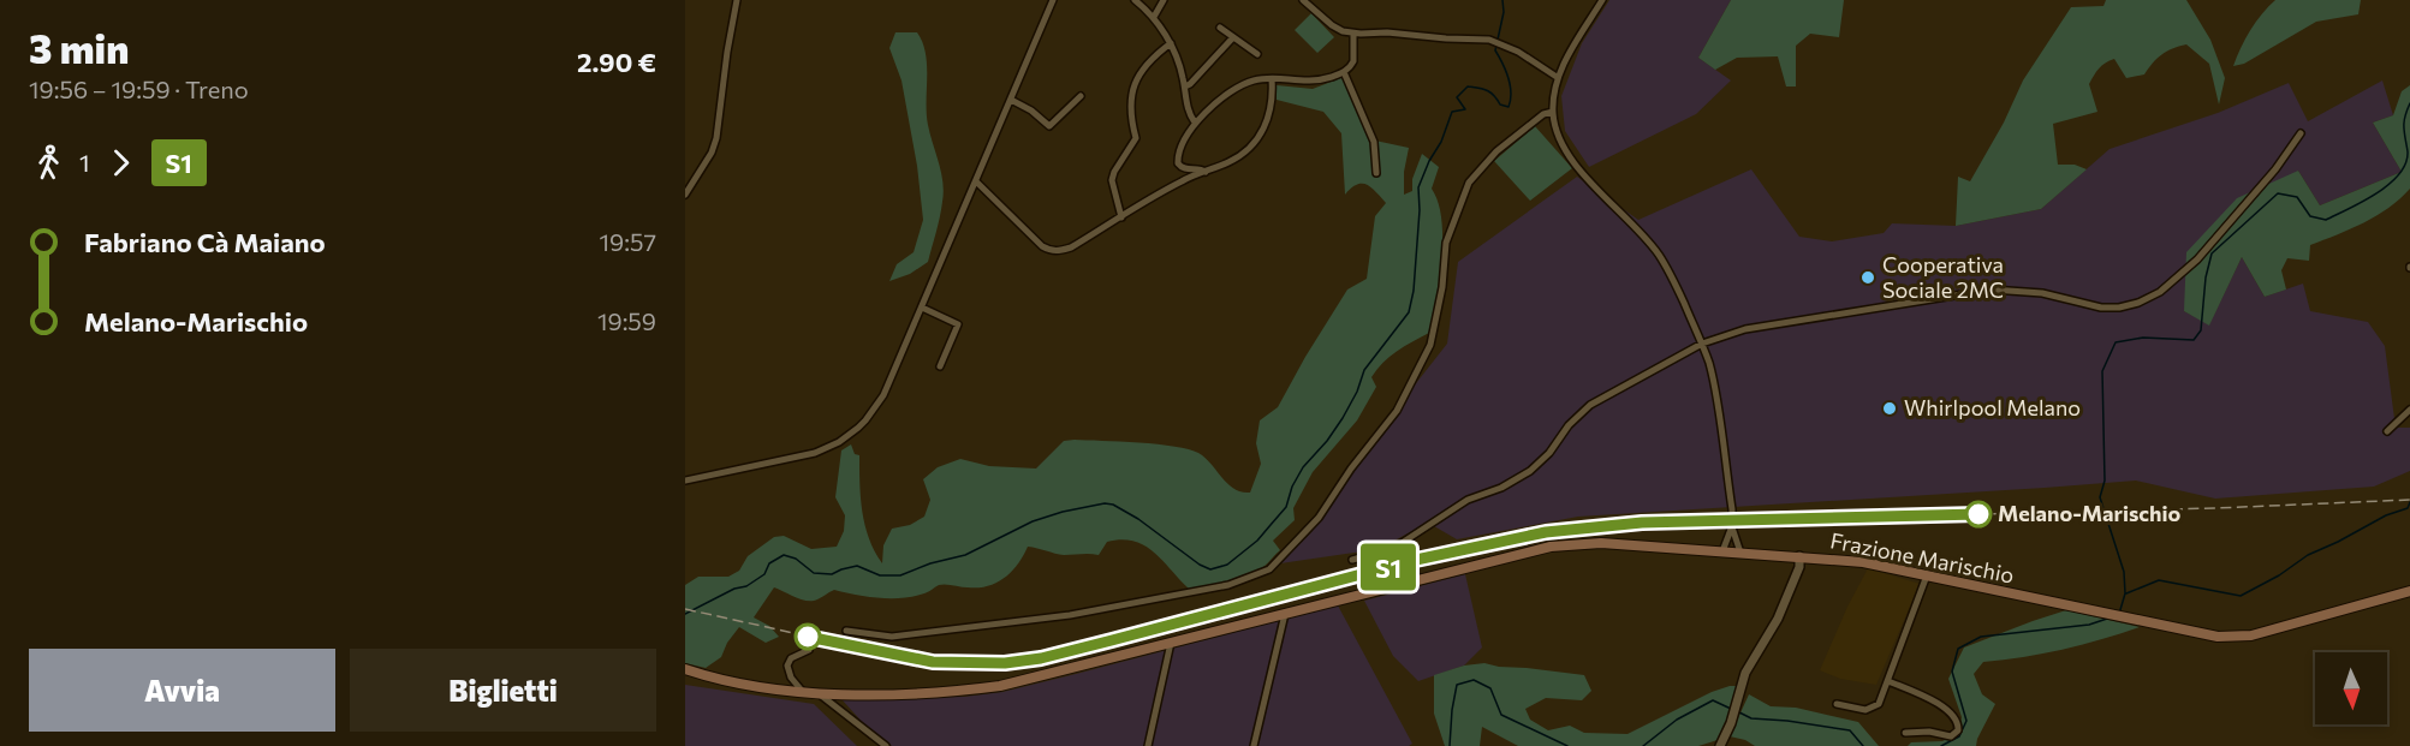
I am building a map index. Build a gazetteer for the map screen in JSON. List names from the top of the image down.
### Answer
{
  "streets": {
    "main road": ["Frazione Marischio"]
  },
  "places": ["Cooperativa Sociale 2MC", "Whirlpool Melano", "Melano-Marischio"],
  "north": "bottom",
  "page": {
    "heading": ["3 min", "19:56 – 19:59 · Treno", "2.90 €"],
    "on_map": "S1",
    "legs": ["1", "S1"],
    "list": [
      {
        "name": "Fabriano Cà Maiano",
        "value": "19:57"
      },
      {
        "name": "Melano-Marischio",
        "value": "19:59"
      }
    ],
    "buttons": ["Avvia", "Biglietti"]
  }
}
